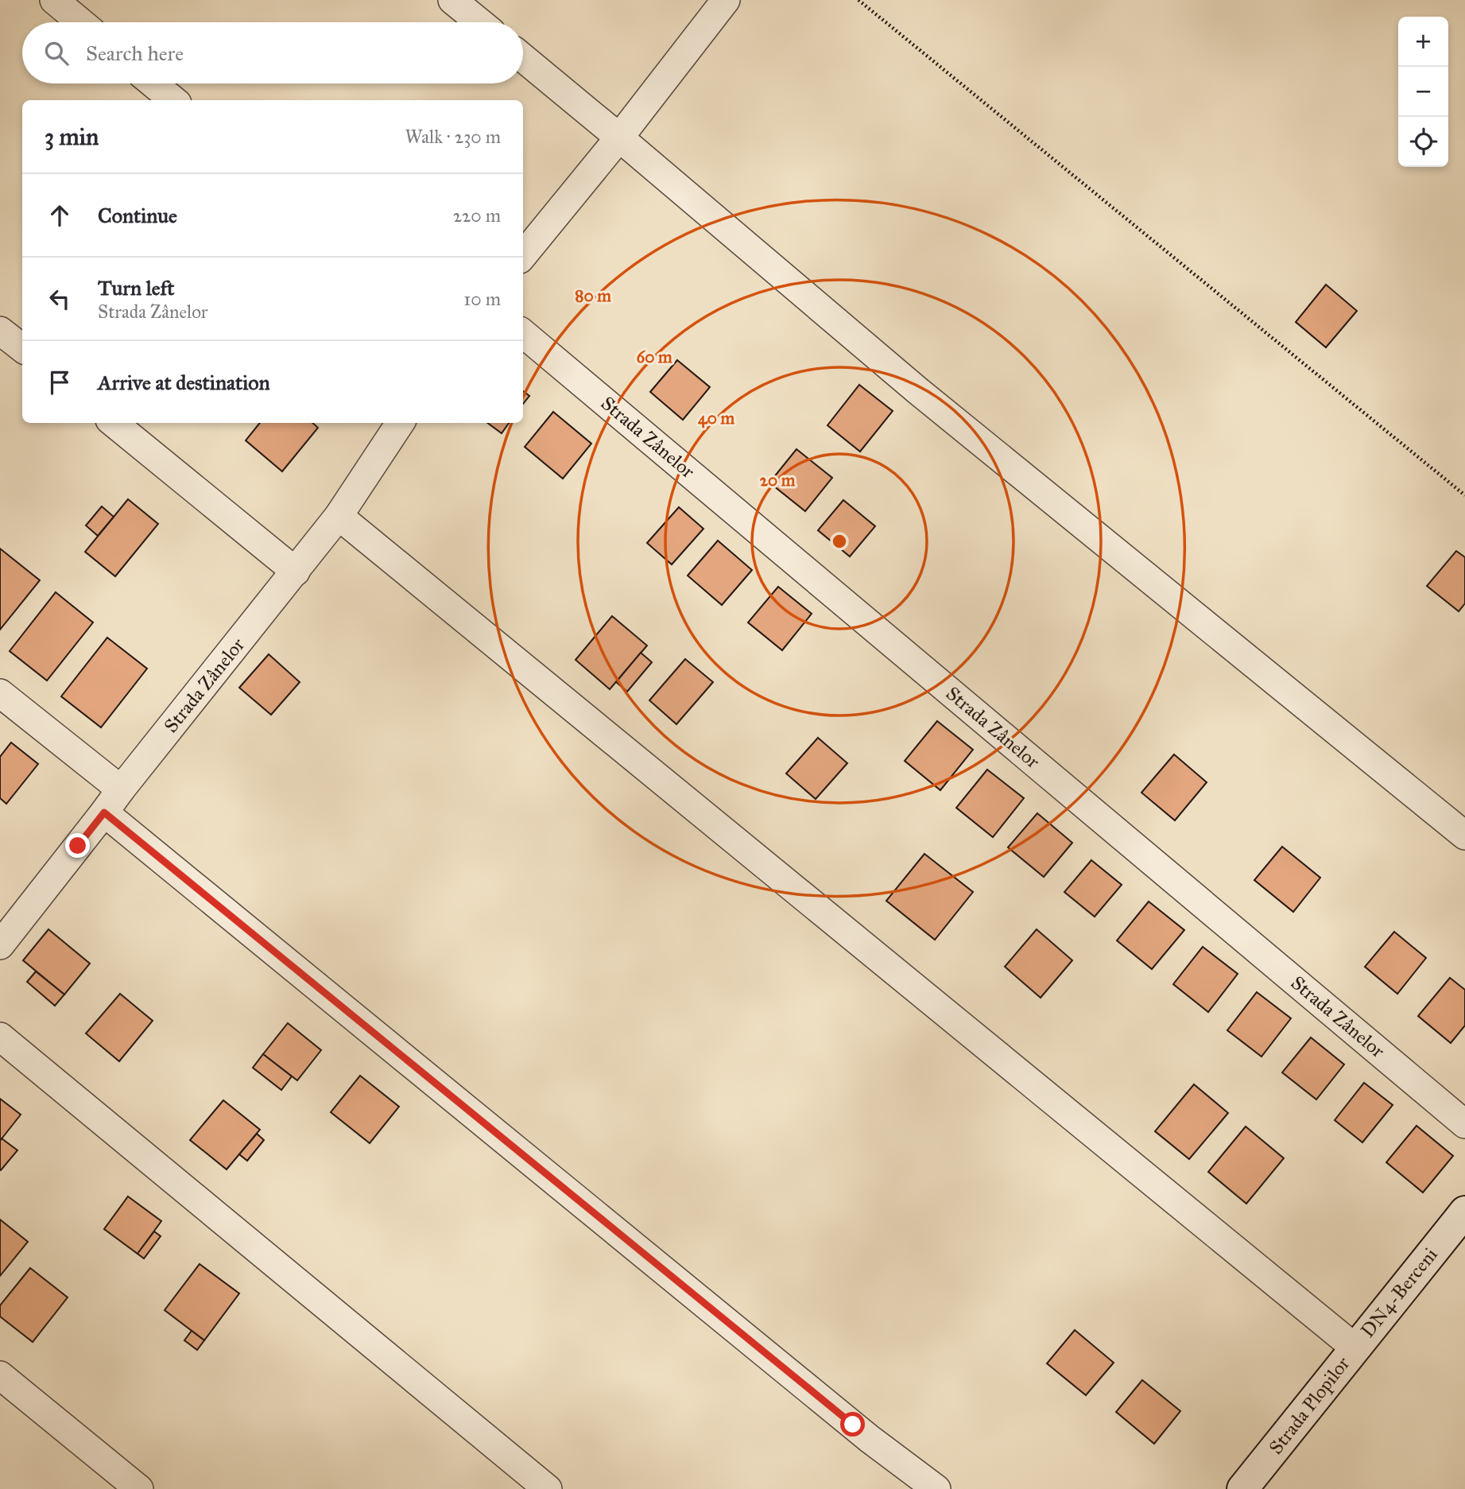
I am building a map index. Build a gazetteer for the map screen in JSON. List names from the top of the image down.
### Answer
{
  "streets": {
    "street": ["Strada Zânelor", "DN4-Berceni", "Strada Plopilor"]
  },
  "crossings": [
    ["DN4-Berceni", "Strada Plopilor"]
  ],
  "page": {
    "map_buttons": ["+", "−"],
    "search": "Search here",
    "heading": ["3 min", "Walk · 230 m"],
    "list": [
      ["Continue", "220 m"],
      ["Turn left", "Strada Zânelor", "10 m"],
      "Arrive at destination"
    ]
  },
  "rings": [
    "80 m",
    "60 m",
    "40 m",
    "20 m"
  ]
}
